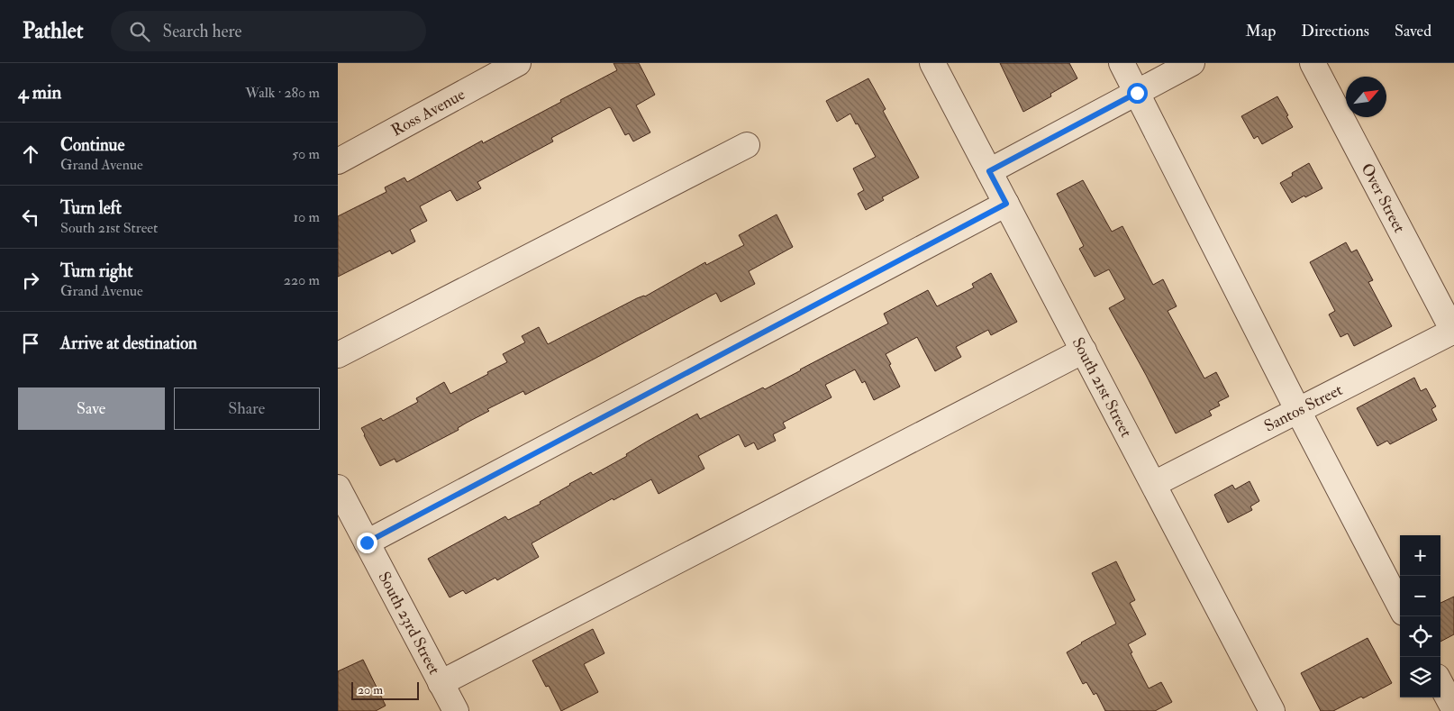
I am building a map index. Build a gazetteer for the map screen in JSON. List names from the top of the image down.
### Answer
{
  "streets": {
    "street": [
      "Ross Avenue",
      "Over Street",
      "South 21st Street",
      "Santos Street",
      "South 23rd Street"
    ]
  },
  "crossings": [
    ["Over Street", "Santos Street"],
    ["South 21st Street", "Santos Street"]
  ],
  "scale_bar": "20 m",
  "north": "top right",
  "page": {
    "header": "Pathlet",
    "search": "Search here",
    "nav": ["Map", "Directions", "Saved"],
    "heading": ["4 min", "Walk · 280 m"],
    "list": [
      ["Continue", "Grand Avenue", "50 m"],
      ["Turn left", "South 21st Street", "10 m"],
      ["Turn right", "Grand Avenue", "220 m"],
      "Arrive at destination"
    ],
    "buttons": ["Save", "Share"],
    "map_buttons": ["+", "−"],
    "scale": "20 m"
  }
}
